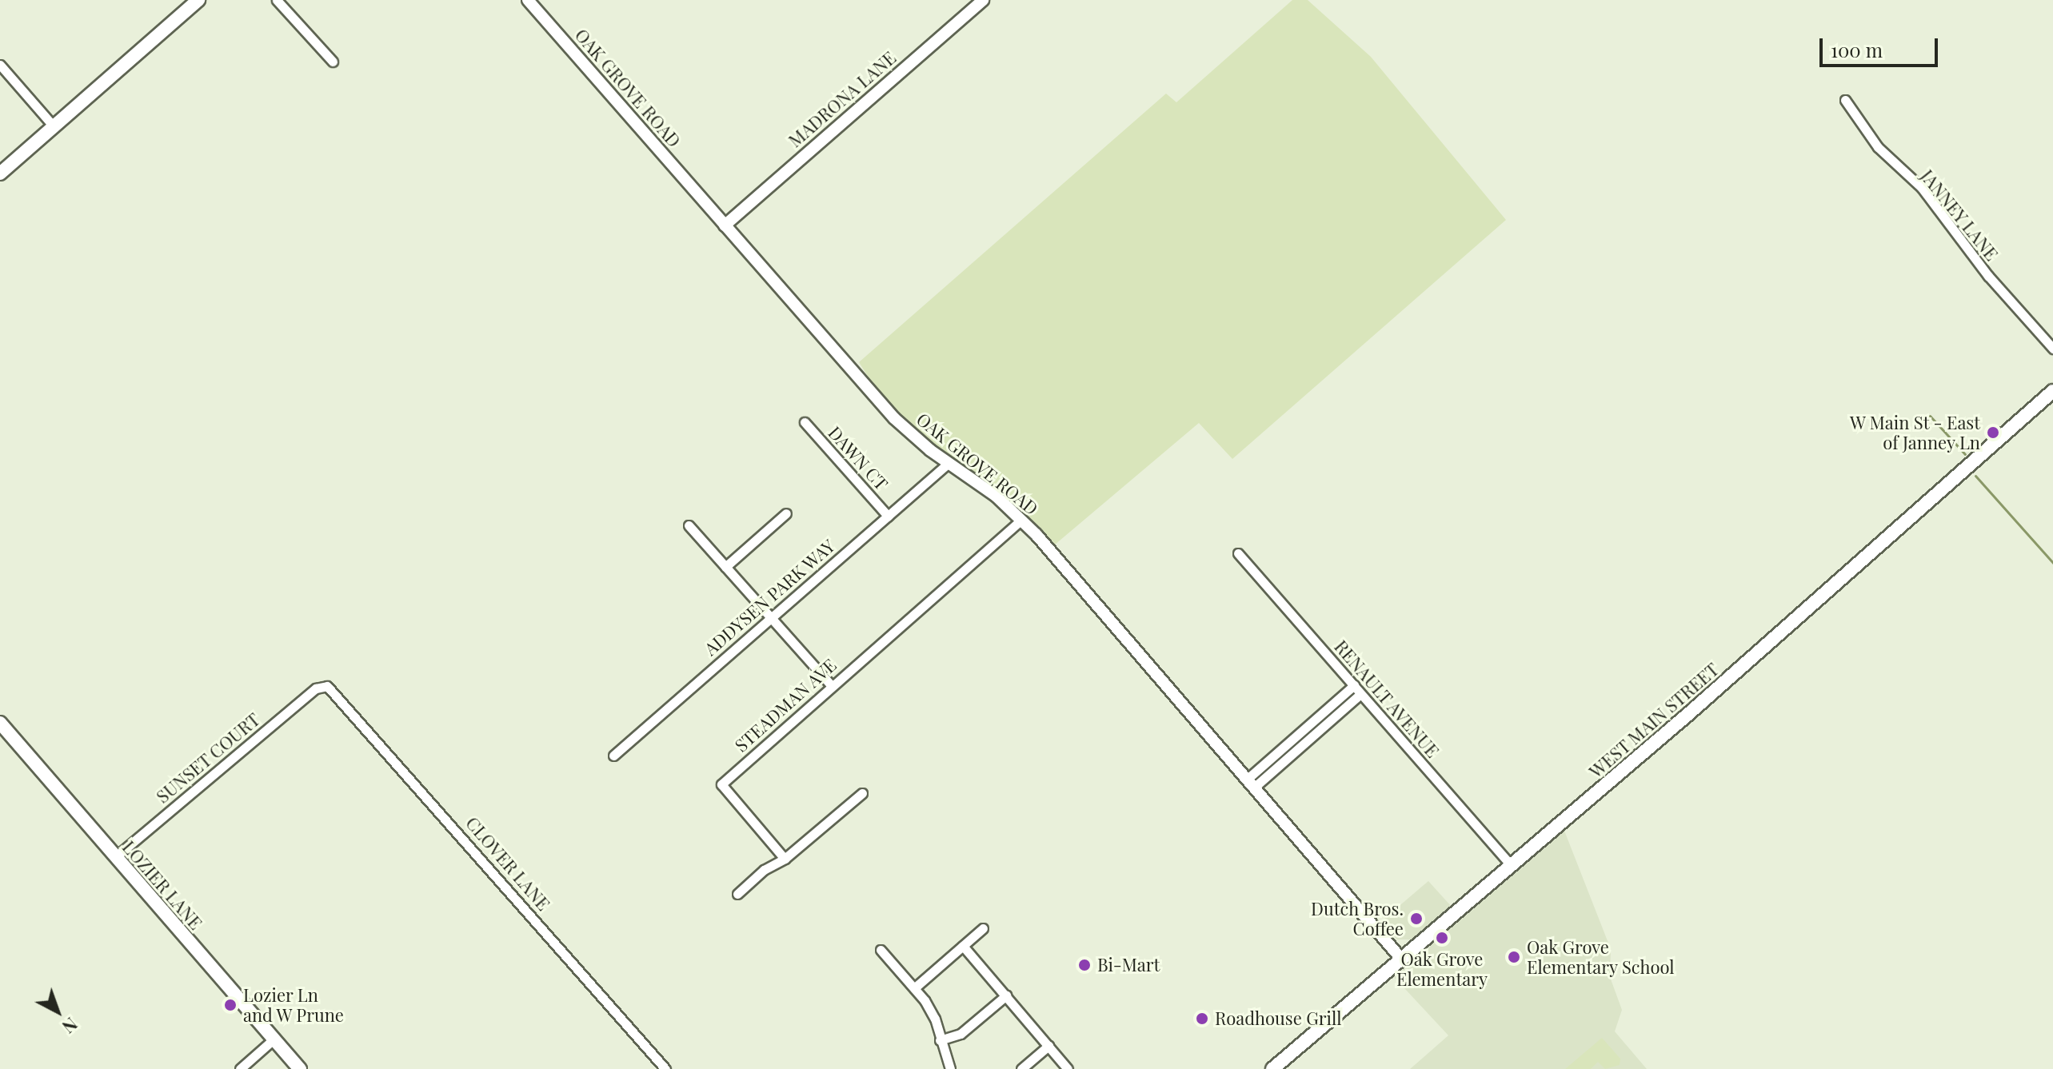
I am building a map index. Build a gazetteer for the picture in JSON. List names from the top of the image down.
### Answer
{
  "streets": {
    "main road": ["WEST MAIN STREET", "LOZIER LANE"],
    "street": [
      "OAK GROVE ROAD",
      "MADRONA LANE",
      "JANNEY LANE",
      "DAWN CT",
      "ADDYSEN PARK WAY",
      "RENAULT AVENUE",
      "STEADMAN AVE",
      "SUNSET COURT",
      "CLOVER LANE"
    ]
  },
  "crossings": [
    ["OAK GROVE ROAD", "MADRONA LANE"],
    ["OAK GROVE ROAD", "ADDYSEN PARK WAY"],
    ["OAK GROVE ROAD", "STEADMAN AVE"],
    ["OAK GROVE ROAD", "WEST MAIN STREET"],
    ["DAWN CT", "ADDYSEN PARK WAY"],
    ["RENAULT AVENUE", "WEST MAIN STREET"],
    ["SUNSET COURT", "CLOVER LANE"],
    ["SUNSET COURT", "LOZIER LANE"]
  ],
  "places": [
    "W Main St - East of Janney Ln",
    "Dutch Bros. Coffee",
    "Oak Grove Elementary",
    "Oak Grove Elementary School",
    "Bi-Mart",
    "Lozier Ln and W Prune",
    "Roadhouse Grill"
  ],
  "scale_bar": "100 m",
  "north": "bottom right"
}
